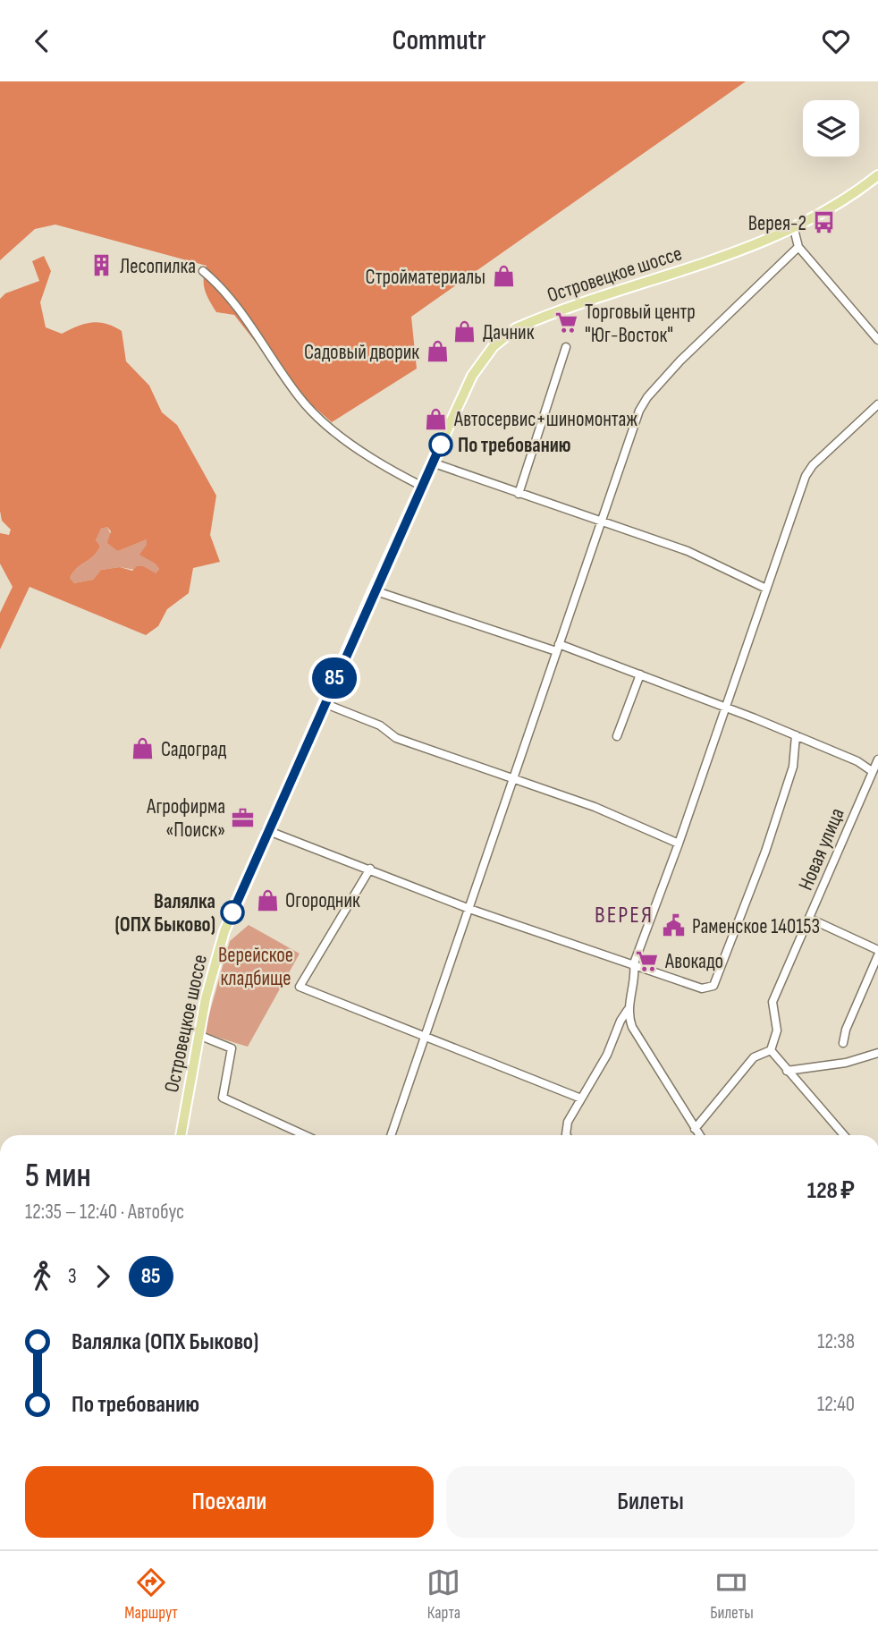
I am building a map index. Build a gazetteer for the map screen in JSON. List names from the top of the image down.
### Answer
{
  "streets": {
    "main road": ["Островецкое шоссе"],
    "street": ["Новая улица"]
  },
  "districts": ["ВЕРЕЯ"],
  "parks": ["Верейское кладбище"],
  "places": {
    "bus stop": ["Верея-2"],
    "building": ["Лесопилка"],
    "shop": [
      "Стройматериалы",
      "Дачник",
      "Садовый дворик",
      "Автосервис+шиномонтаж",
      "Садоград",
      "Огородник"
    ],
    "supermarket": ["Торговый центр \"Юг-Восток\"", "Авокадо"],
    "other": ["По требованию", "Валялка (ОПХ Быково)"],
    "office": ["Агрофирма «Поиск»"],
    "public building": ["Раменское 140153"]
  },
  "lines": ["bus line 85"],
  "page": {
    "header": "Commutr",
    "on_map": "85",
    "heading": ["5 мин", "12:35 – 12:40 · Автобус", "128 ₽"],
    "legs": ["3", "85"],
    "list": [
      {
        "name": "Валялка (ОПХ Быково)",
        "value": "12:38"
      },
      {
        "name": "По требованию",
        "value": "12:40"
      }
    ],
    "buttons": ["Поехали", "Билеты"],
    "tabs": ["Маршрут", "Карта", "Билеты"]
  }
}
